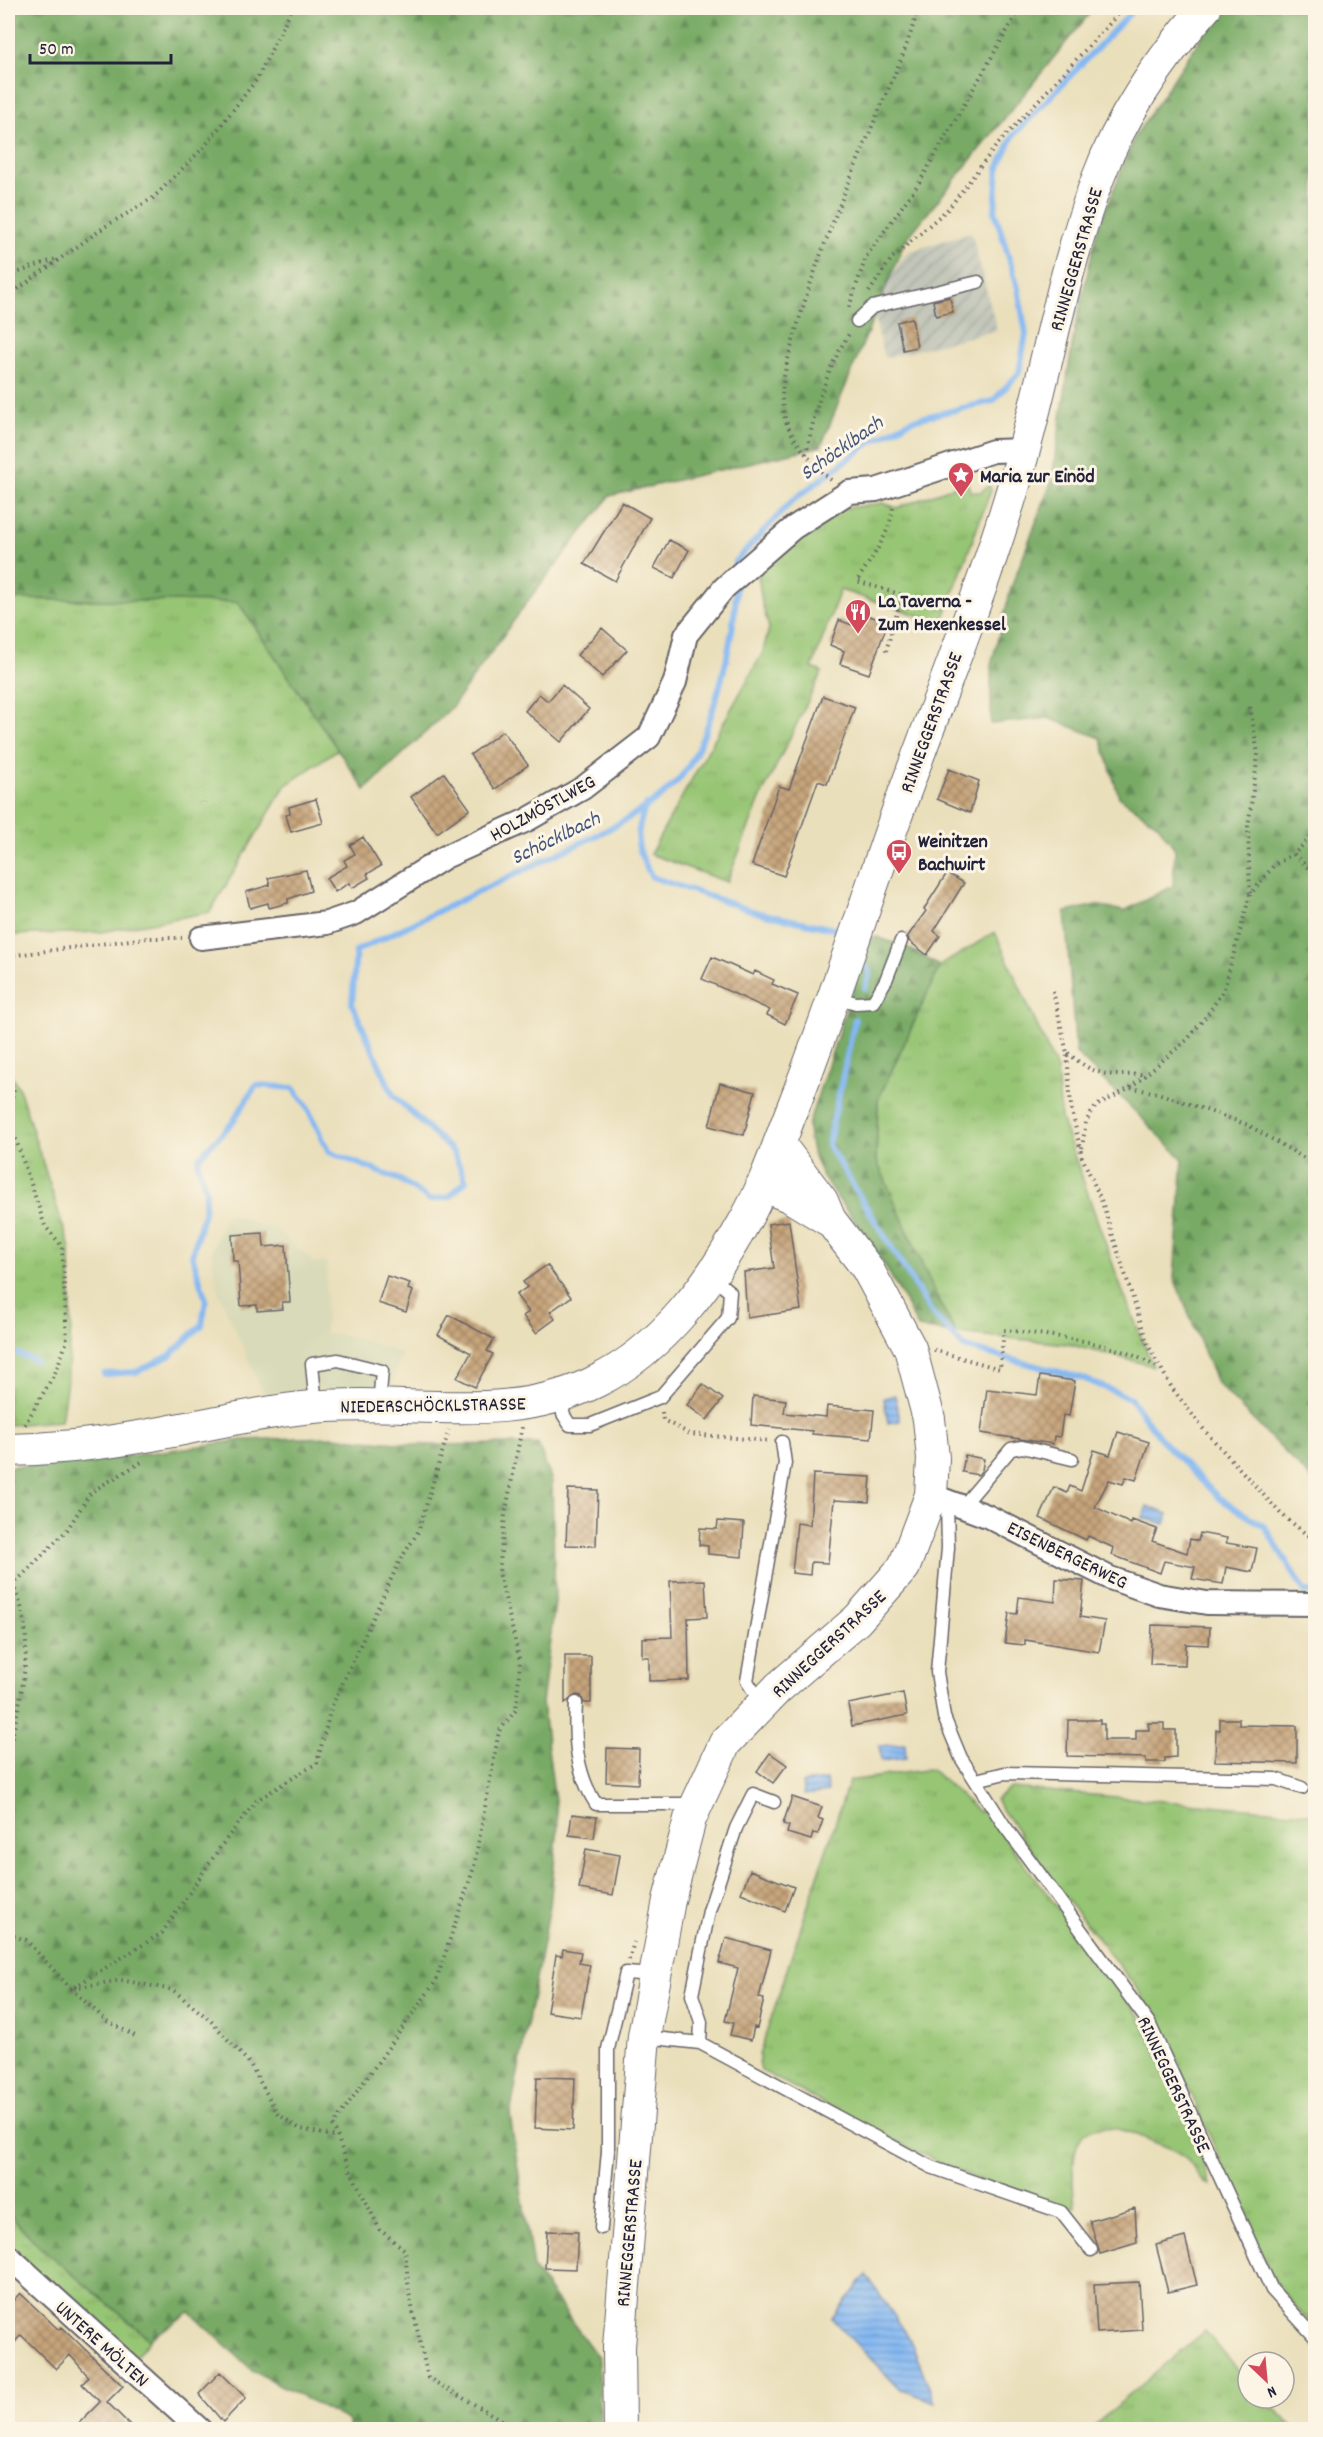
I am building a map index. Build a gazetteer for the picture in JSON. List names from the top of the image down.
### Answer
{
  "streets": {
    "main road": ["RINNEGGERSTRASSE", "NIEDERSCHÖCKLSTRASSE"],
    "street": ["HOLZMÖSTLWEG", "EISENBERGERWEG", "UNTERE MÖLTEN"]
  },
  "crossings": [
    ["RINNEGGERSTRASSE", "HOLZMÖSTLWEG"],
    ["RINNEGGERSTRASSE", "NIEDERSCHÖCKLSTRASSE"],
    ["RINNEGGERSTRASSE", "EISENBERGERWEG"]
  ],
  "water": ["Schöcklbach"],
  "places": {
    "place": ["Maria zur Einöd"],
    "restaurant": ["La Taverna - Zum Hexenkessel"],
    "bus stop": ["Weinitzen Bachwirt"]
  },
  "scale_bar": "50 m",
  "north": "bottom right"
}
